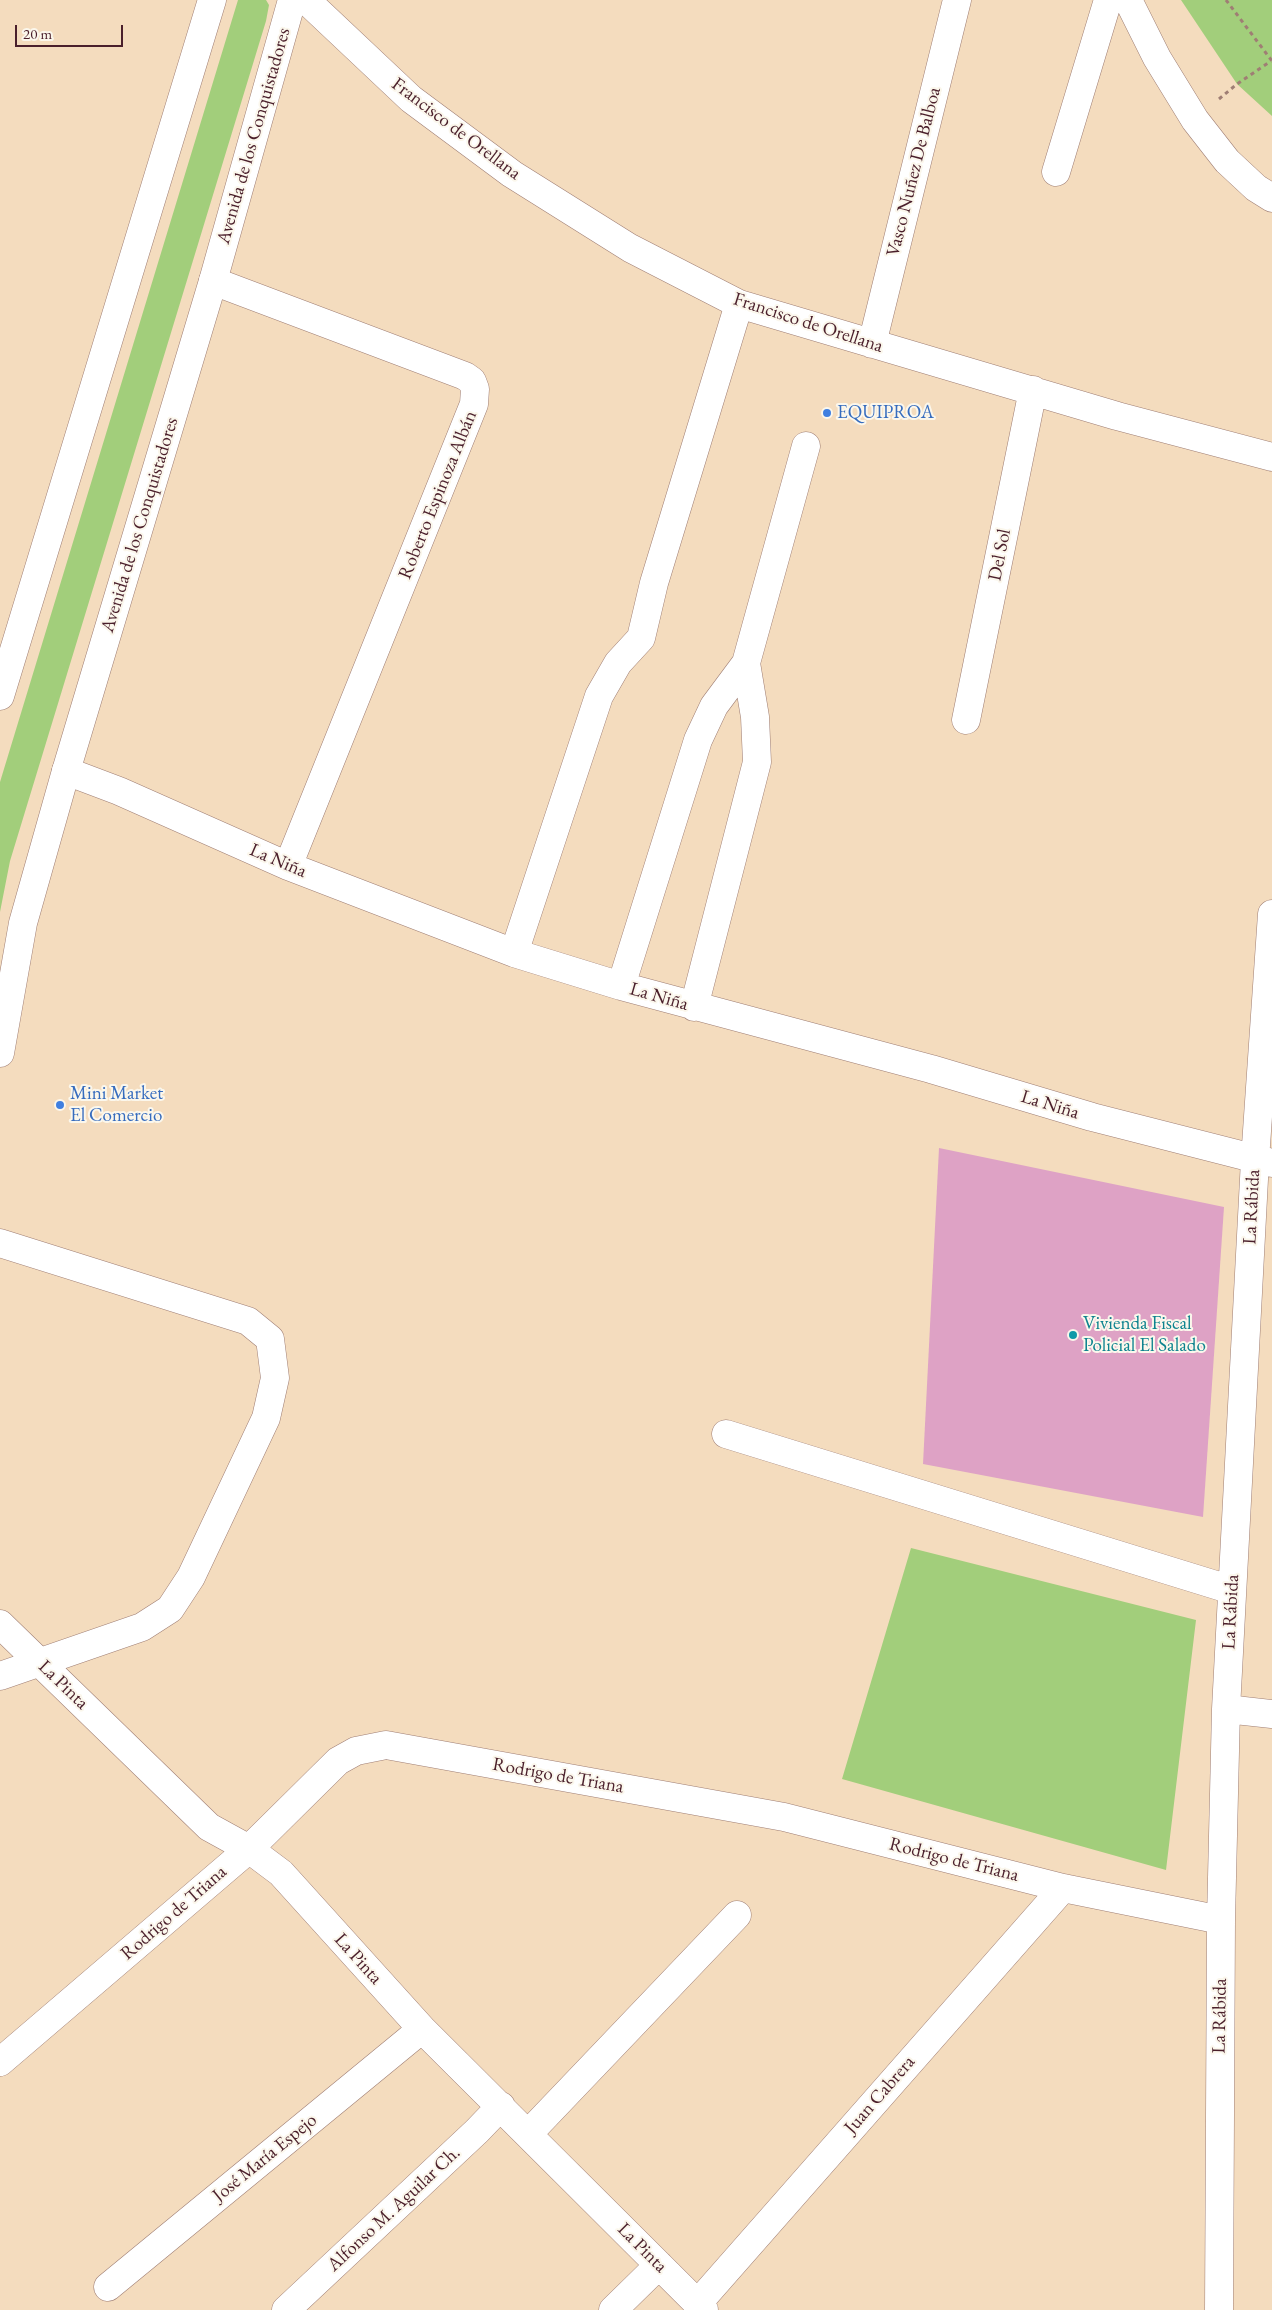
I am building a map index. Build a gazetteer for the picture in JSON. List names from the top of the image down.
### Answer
{
  "streets": {
    "street": [
      "Francisco de Orellana",
      "Avenida de los Conquistadores",
      "Vasco Nuñez De Balboa",
      "Roberto Espinoza Albán",
      "Del Sol",
      "La Niña",
      "La Rábida",
      "La Pinta",
      "Rodrigo de Triana",
      "Juan Cabrera",
      "José María Espejo",
      "Alfonso M. Aguilar Ch."
    ]
  },
  "crossings": [
    ["Francisco de Orellana", "Vasco Nuñez De Balboa"],
    ["Francisco de Orellana", "Del Sol"],
    ["Avenida de los Conquistadores", "Roberto Espinoza Albán"],
    ["Avenida de los Conquistadores", "La Niña"],
    ["Roberto Espinoza Albán", "La Niña"],
    ["La Niña", "La Rábida"],
    ["La Rábida", "Rodrigo de Triana"],
    ["La Pinta", "Rodrigo de Triana"],
    ["La Pinta", "Juan Cabrera"],
    ["La Pinta", "José María Espejo"],
    ["La Pinta", "Alfonso M. Aguilar Ch."],
    ["Rodrigo de Triana", "Juan Cabrera"]
  ],
  "places": ["EQUIPROA", "Mini Market El Comercio", "Vivienda Fiscal Policial El Salado"],
  "scale_bar": "20 m"
}
